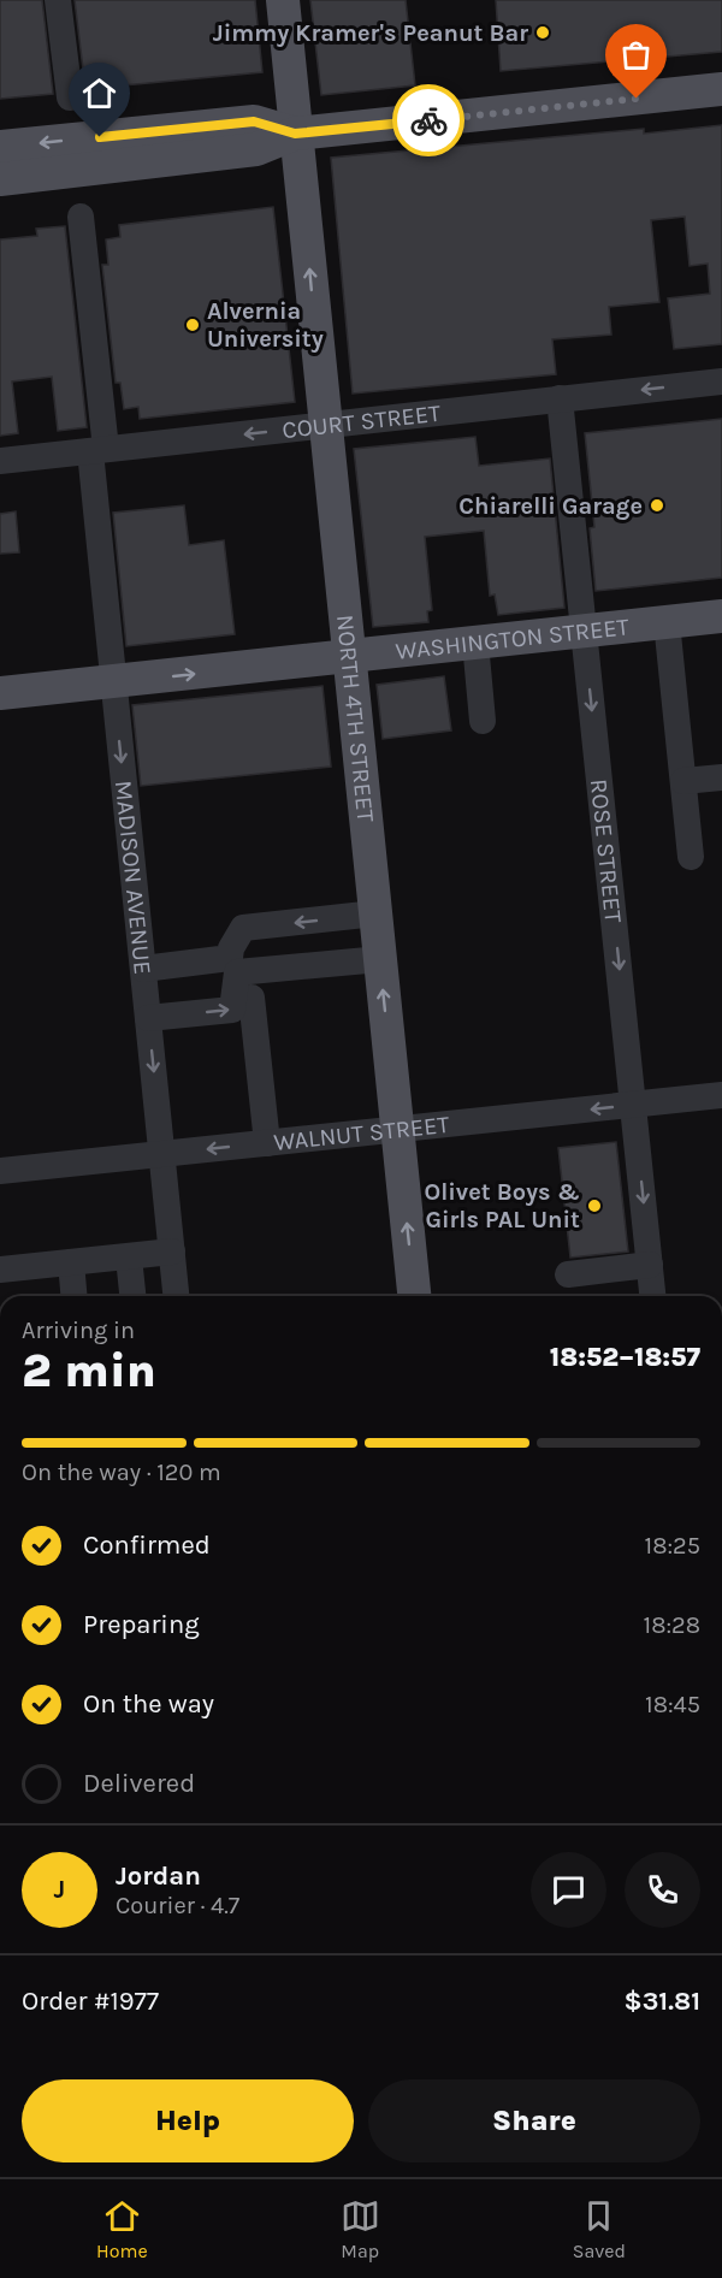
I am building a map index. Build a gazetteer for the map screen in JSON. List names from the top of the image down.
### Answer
{
  "streets": {
    "main road": ["WASHINGTON STREET", "NORTH 4TH STREET"],
    "street": [
      "COURT STREET",
      "ROSE STREET",
      "MADISON AVENUE",
      "WALNUT STREET"
    ]
  },
  "crossings": [
    ["COURT STREET", "NORTH 4TH STREET"],
    ["COURT STREET", "ROSE STREET"],
    ["COURT STREET", "MADISON AVENUE"],
    ["WASHINGTON STREET", "NORTH 4TH STREET"],
    ["WASHINGTON STREET", "ROSE STREET"],
    ["WASHINGTON STREET", "MADISON AVENUE"],
    ["NORTH 4TH STREET", "WALNUT STREET"],
    ["ROSE STREET", "WALNUT STREET"],
    ["MADISON AVENUE", "WALNUT STREET"]
  ],
  "one_way": ["COURT STREET", "NORTH 4TH STREET"],
  "places": [
    "Jimmy Kramer's Peanut Bar",
    "Alvernia University",
    "Chiarelli Garage",
    "Olivet Boys & Girls PAL Unit"
  ],
  "page": {
    "heading": ["2 min", "Arriving in", "18:52–18:57"],
    "panel": [
      "Jordan",
      "Courier · 4.7",
      "Order #1977",
      "$31.81"
    ],
    "bar": "On the way · 120 m",
    "list": [
      ["Confirmed", "18:25"],
      ["Preparing", "18:28"],
      ["On the way", "18:45"],
      "Delivered"
    ],
    "round": "J",
    "buttons": ["Help", "Share"],
    "tabs": ["Home", "Map", "Saved"]
  }
}
